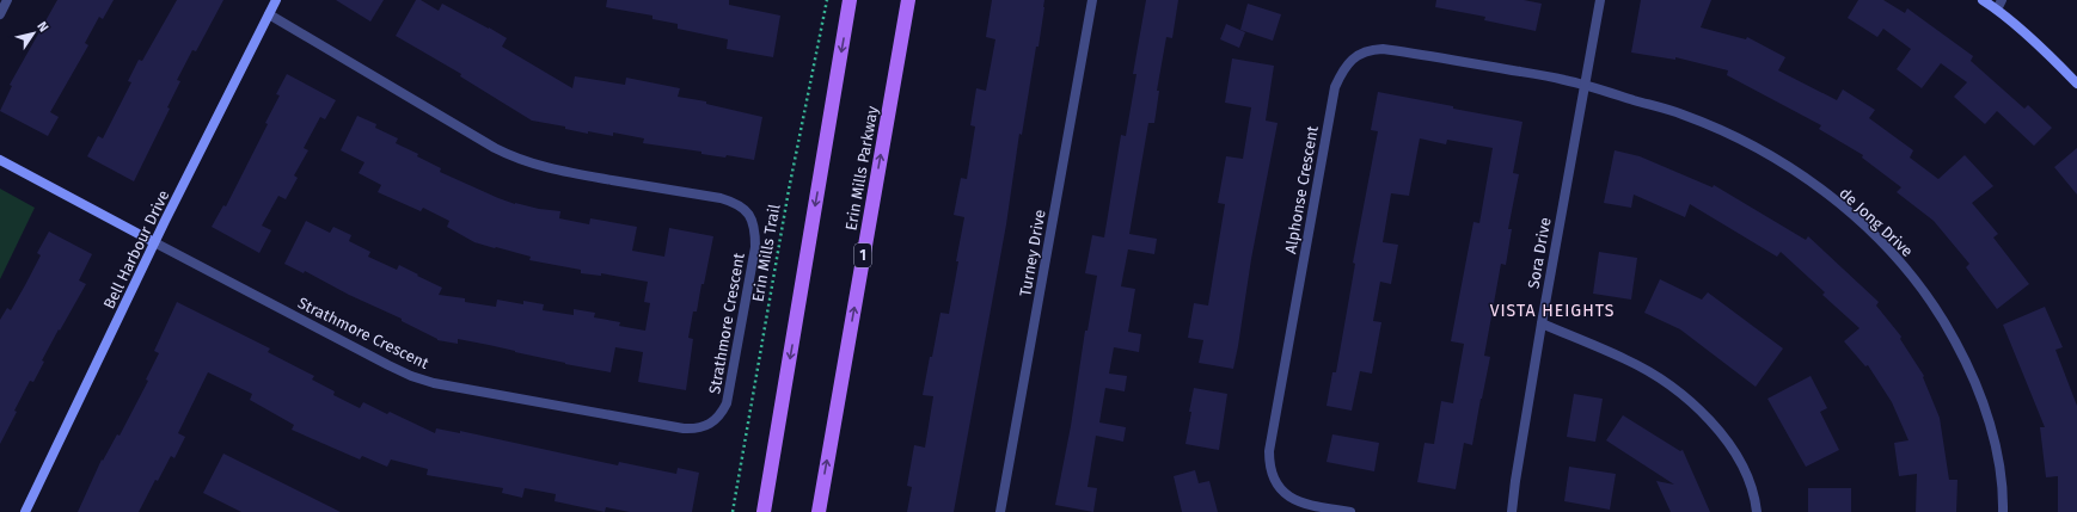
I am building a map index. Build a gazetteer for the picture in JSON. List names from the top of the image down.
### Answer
{
  "streets": {
    "main road": ["Erin Mills Parkway", "1"],
    "street": [
      "Alphonse Crescent",
      "de Jong Drive",
      "Bell Harbour Drive",
      "Turney Drive",
      "Sora Drive",
      "Strathmore Crescent"
    ],
    "path": ["Erin Mills Trail"]
  },
  "crossings": [
    ["Alphonse Crescent", "de Jong Drive"],
    ["Alphonse Crescent", "Sora Drive"],
    ["de Jong Drive", "Sora Drive"],
    ["Bell Harbour Drive", "Strathmore Crescent"]
  ],
  "districts": ["VISTA HEIGHTS"],
  "north": "top right"
}
